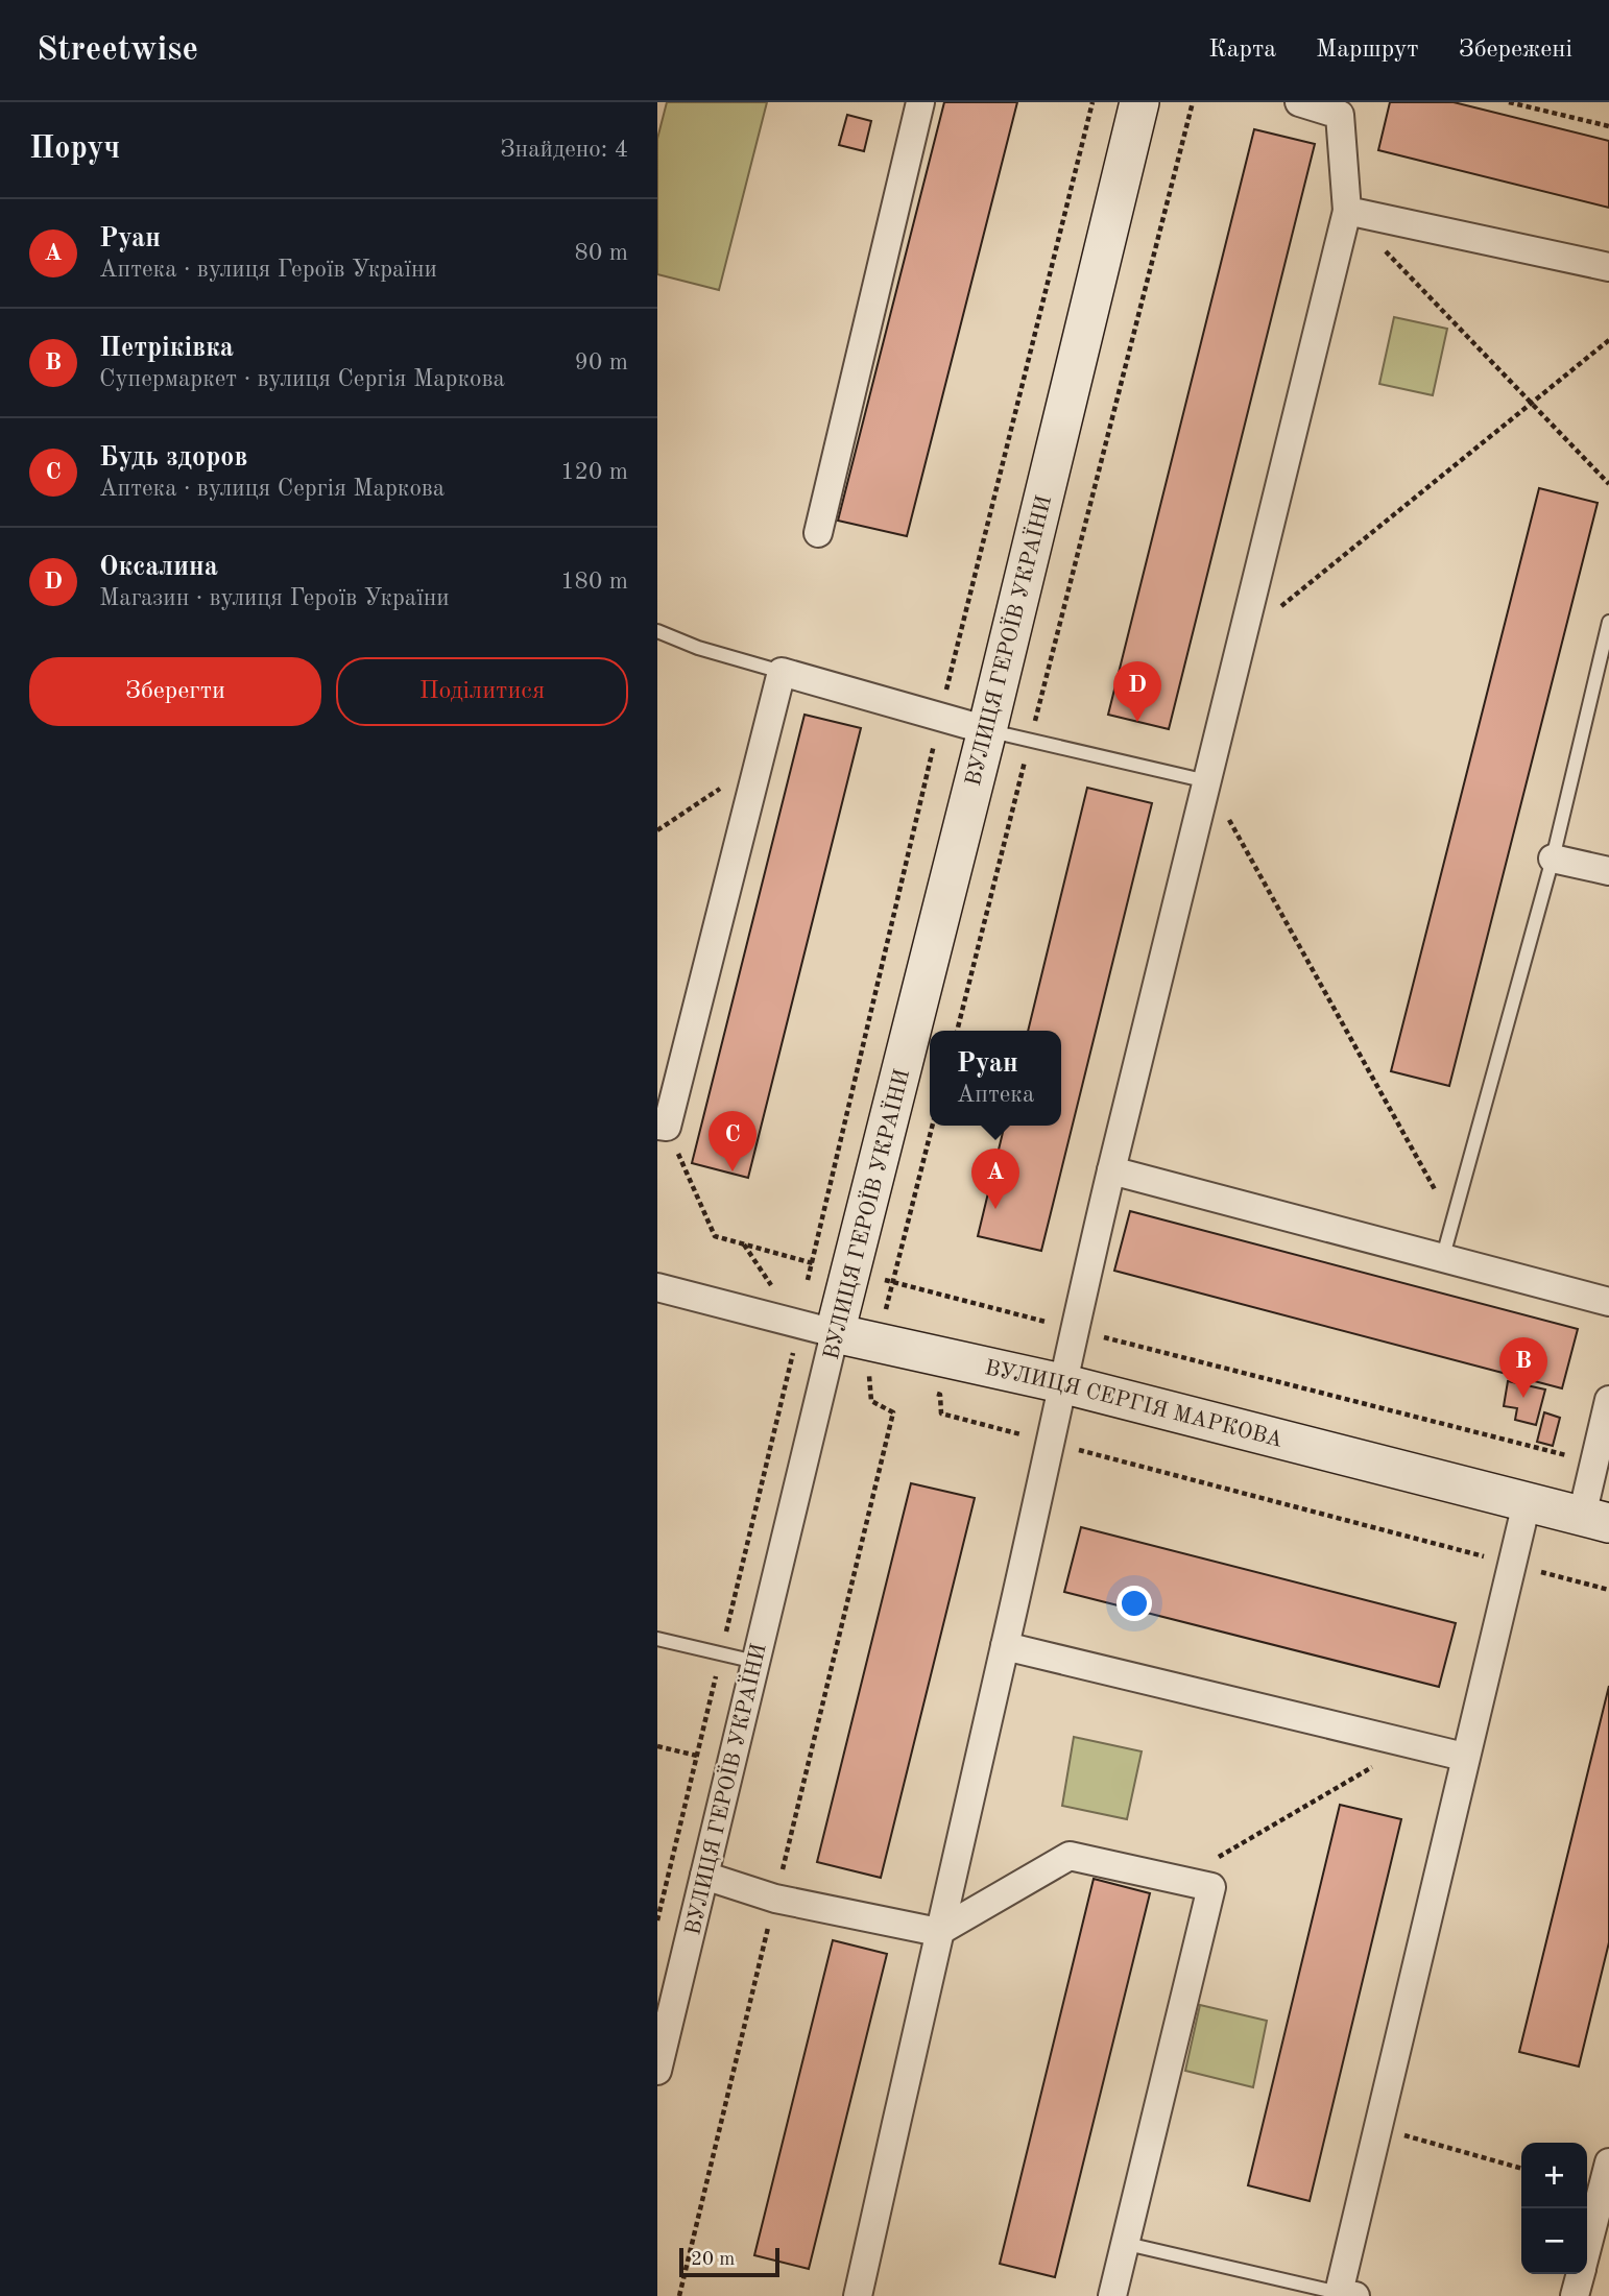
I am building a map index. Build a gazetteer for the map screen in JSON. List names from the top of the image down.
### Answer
{
  "streets": {
    "street": ["ВУЛИЦЯ ГЕРОЇВ УКРАЇНИ", "ВУЛИЦЯ СЕРГІЯ МАРКОВА"]
  },
  "crossings": [
    ["ВУЛИЦЯ ГЕРОЇВ УКРАЇНИ", "ВУЛИЦЯ СЕРГІЯ МАРКОВА"]
  ],
  "scale_bar": "20 m",
  "page": {
    "header": "Streetwise",
    "nav": ["Карта", "Маршрут", "Збережені"],
    "heading": ["Поруч", "Знайдено: 4"],
    "list": [
      {
        "mark": "A",
        "name": "Руан",
        "note": "Аптека · вулиця Героїв України",
        "value": "80 m"
      },
      {
        "mark": "B",
        "name": "Петріківка",
        "note": "Супермаркет · вулиця Сергія Маркова",
        "value": "90 m"
      },
      {
        "mark": "C",
        "name": "Будь здоров",
        "note": "Аптека · вулиця Сергія Маркова",
        "value": "120 m"
      },
      {
        "mark": "D",
        "name": "Оксалина",
        "note": "Магазин · вулиця Героїв України",
        "value": "180 m"
      }
    ],
    "buttons": ["Зберегти", "Поділитися"],
    "pins": [
      "D",
      "C",
      "A",
      "B"
    ],
    "popup": ["Руан", "Аптека"],
    "map_buttons": ["+", "−"],
    "scale": "20 m"
  }
}
